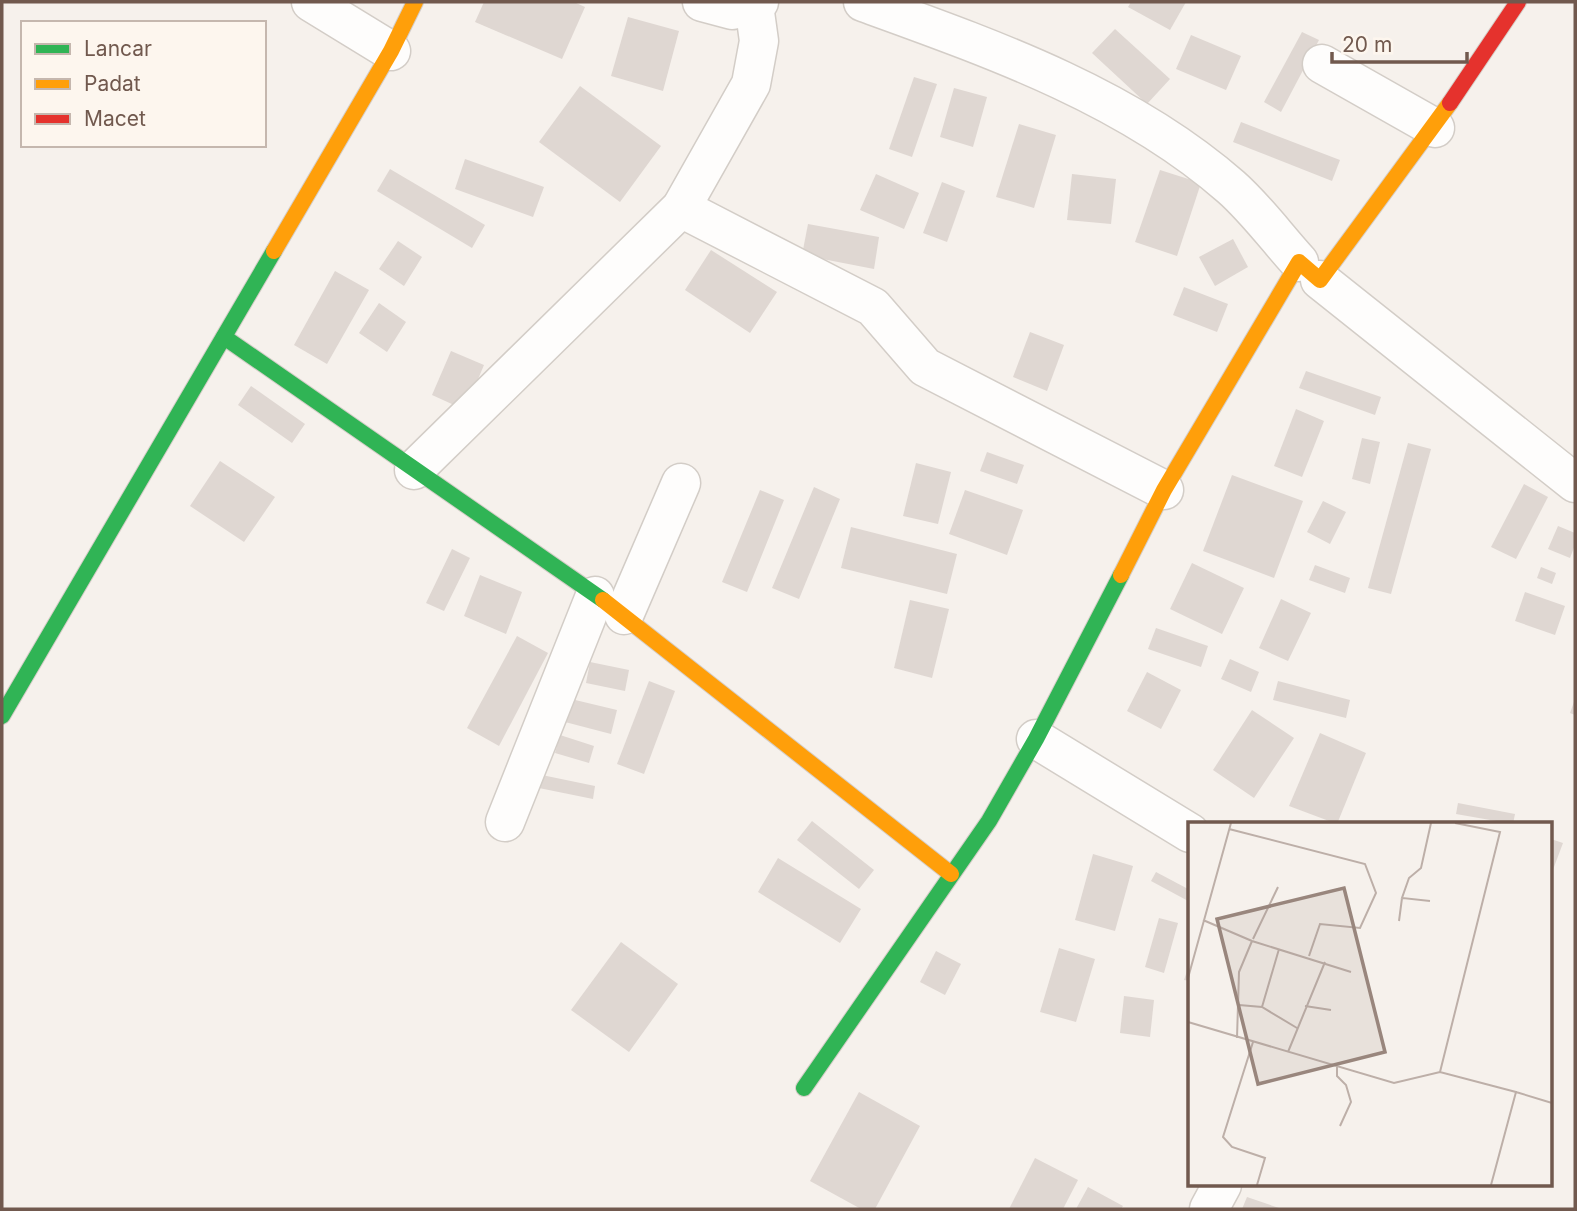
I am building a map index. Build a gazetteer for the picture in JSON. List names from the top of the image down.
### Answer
{
  "legend": ["Lancar", "Padat", "Macet"],
  "scale_bar": "20 m"
}
